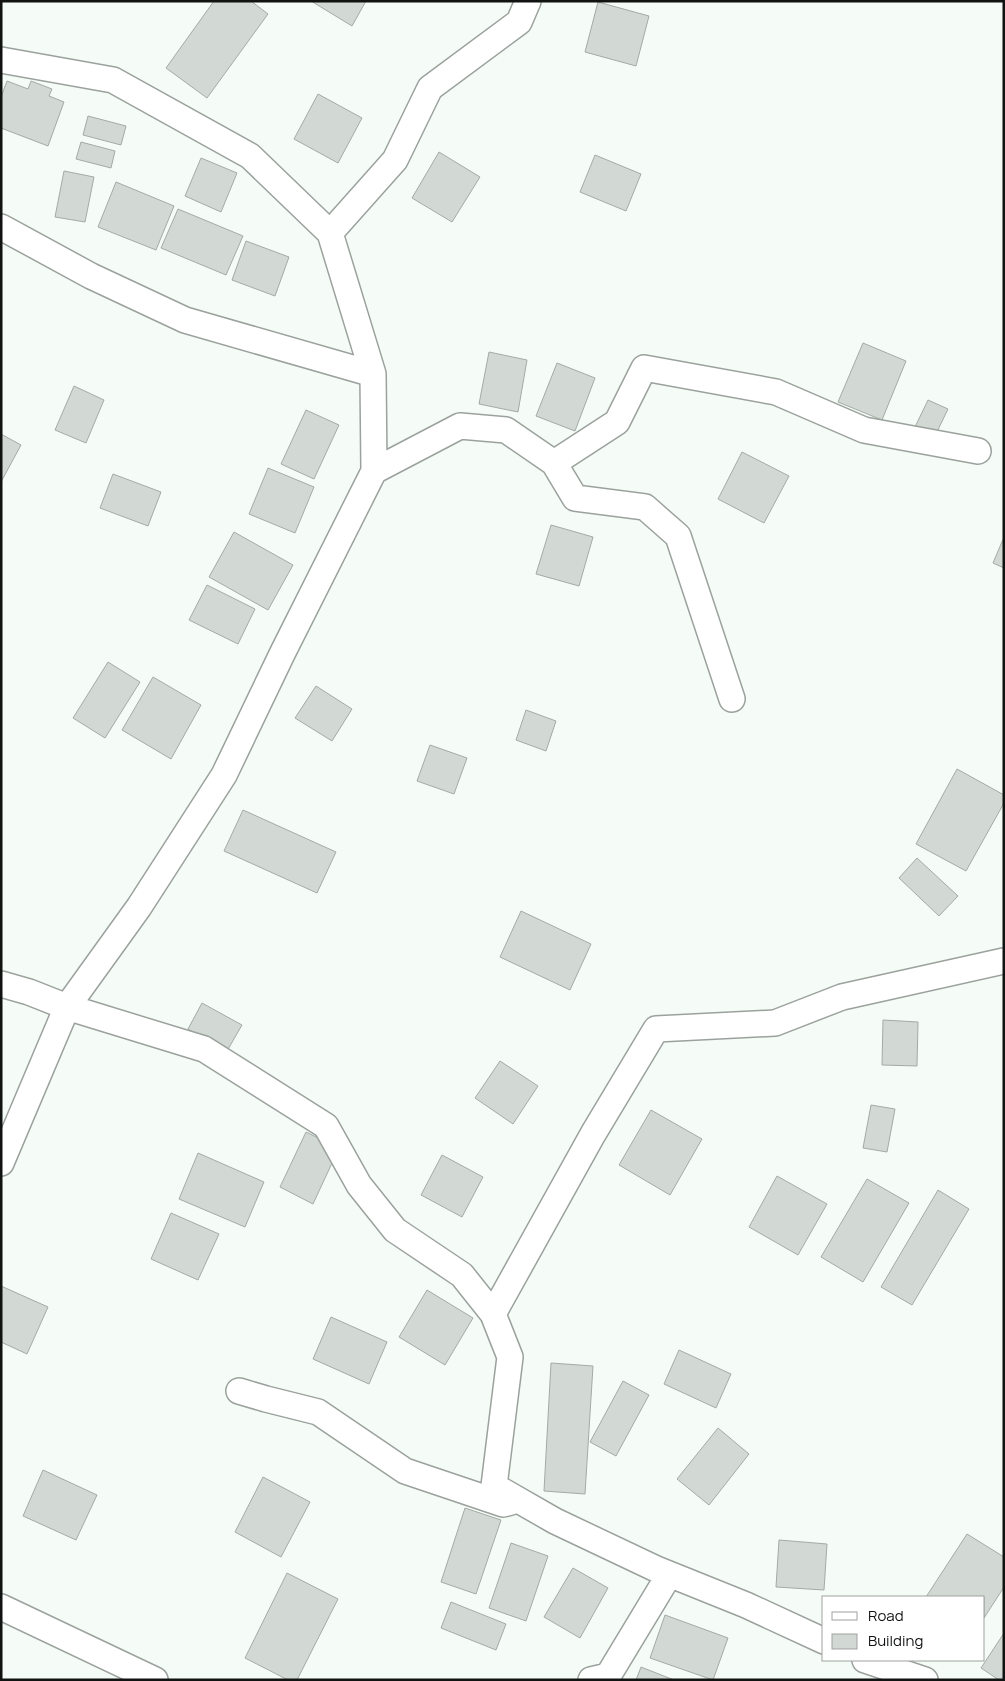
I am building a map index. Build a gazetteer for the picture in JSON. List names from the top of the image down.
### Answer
{
  "legend": ["Road", "Building"]
}
